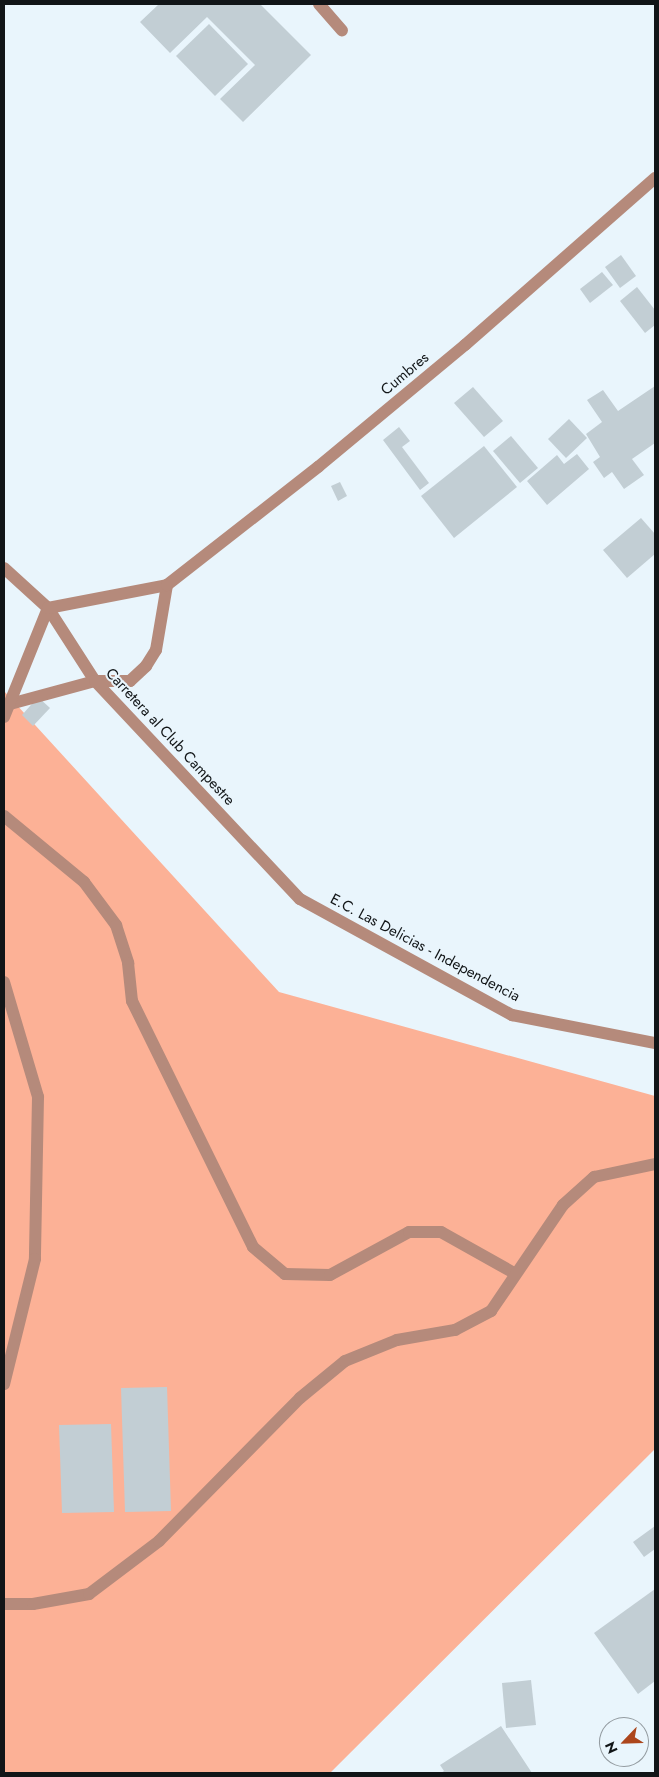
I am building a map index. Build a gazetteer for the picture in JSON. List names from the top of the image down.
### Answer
{
  "streets": {
    "street": ["Cumbres", "Carretera al Club Campestre", "E.C. Las Delicias - Independencia"]
  },
  "crossings": [
    ["Cumbres", "Carretera al Club Campestre"],
    ["Carretera al Club Campestre", "E.C. Las Delicias - Independencia"]
  ],
  "north": "bottom left"
}
